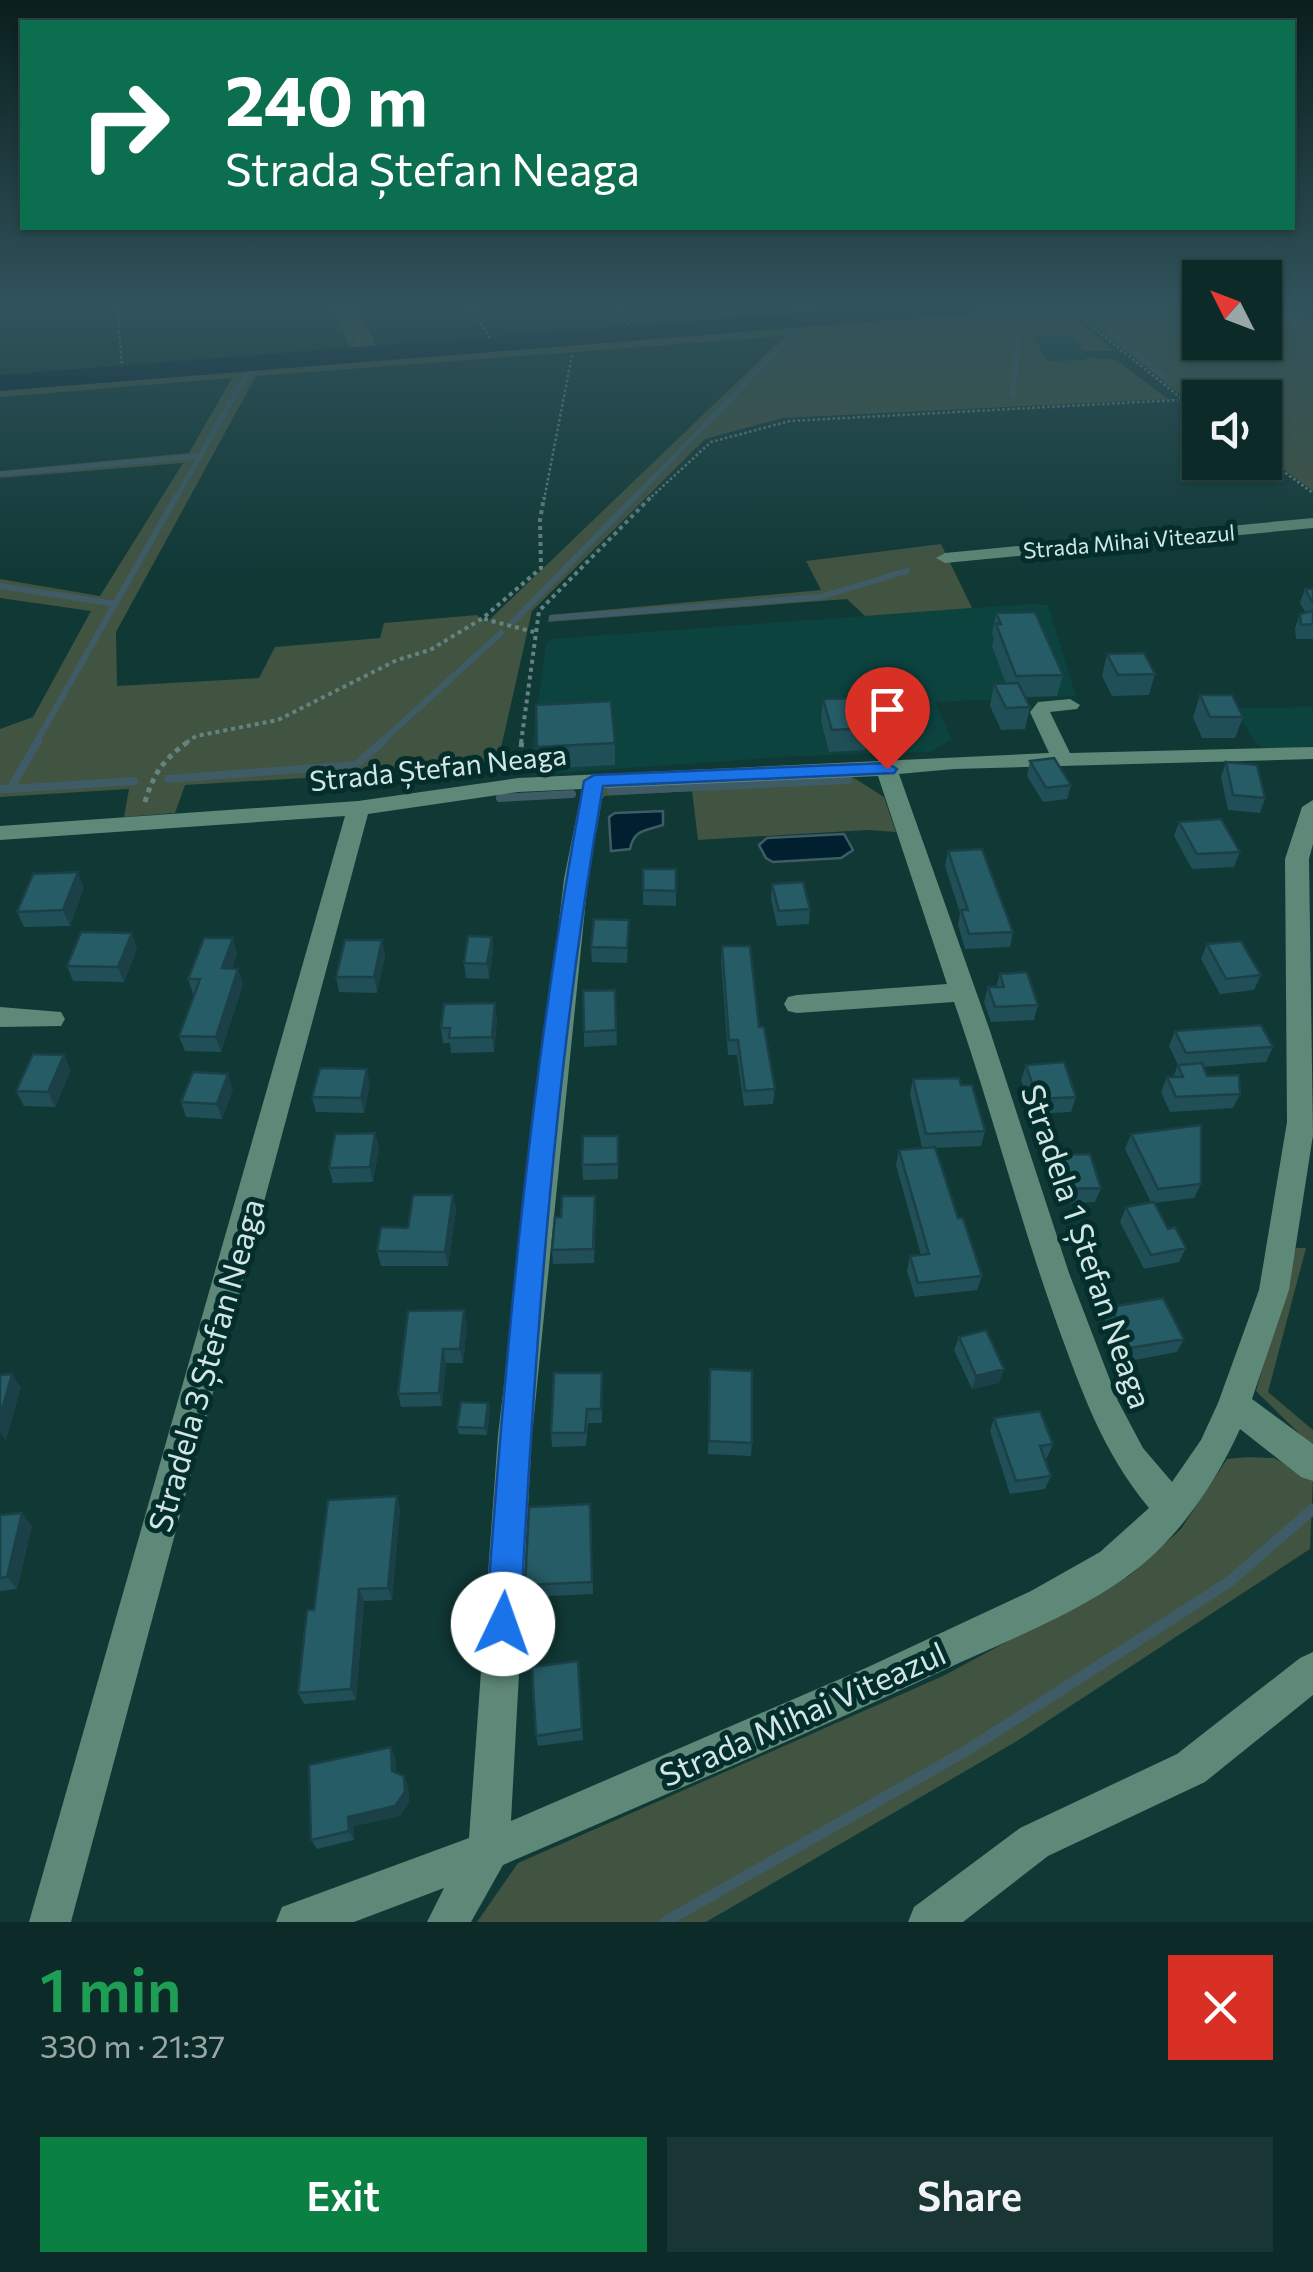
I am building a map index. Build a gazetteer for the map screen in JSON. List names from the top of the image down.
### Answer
{
  "streets": {
    "street": [
      "Strada Mihai Viteazul",
      "Strada Ștefan Neaga",
      "Stradela 1 Ștefan Neaga",
      "Stradela 3 Ștefan Neaga"
    ]
  },
  "crossings": [
    ["Strada Mihai Viteazul", "Stradela 1 Ștefan Neaga"],
    ["Strada Ștefan Neaga", "Stradela 1 Ștefan Neaga"],
    ["Strada Ștefan Neaga", "Stradela 3 Ștefan Neaga"]
  ],
  "north": "top left",
  "page": {
    "turn": ["240 m", "Strada Ștefan Neaga"],
    "heading": ["1 min", "330 m · 21:37"],
    "buttons": ["Exit", "Share"]
  }
}
